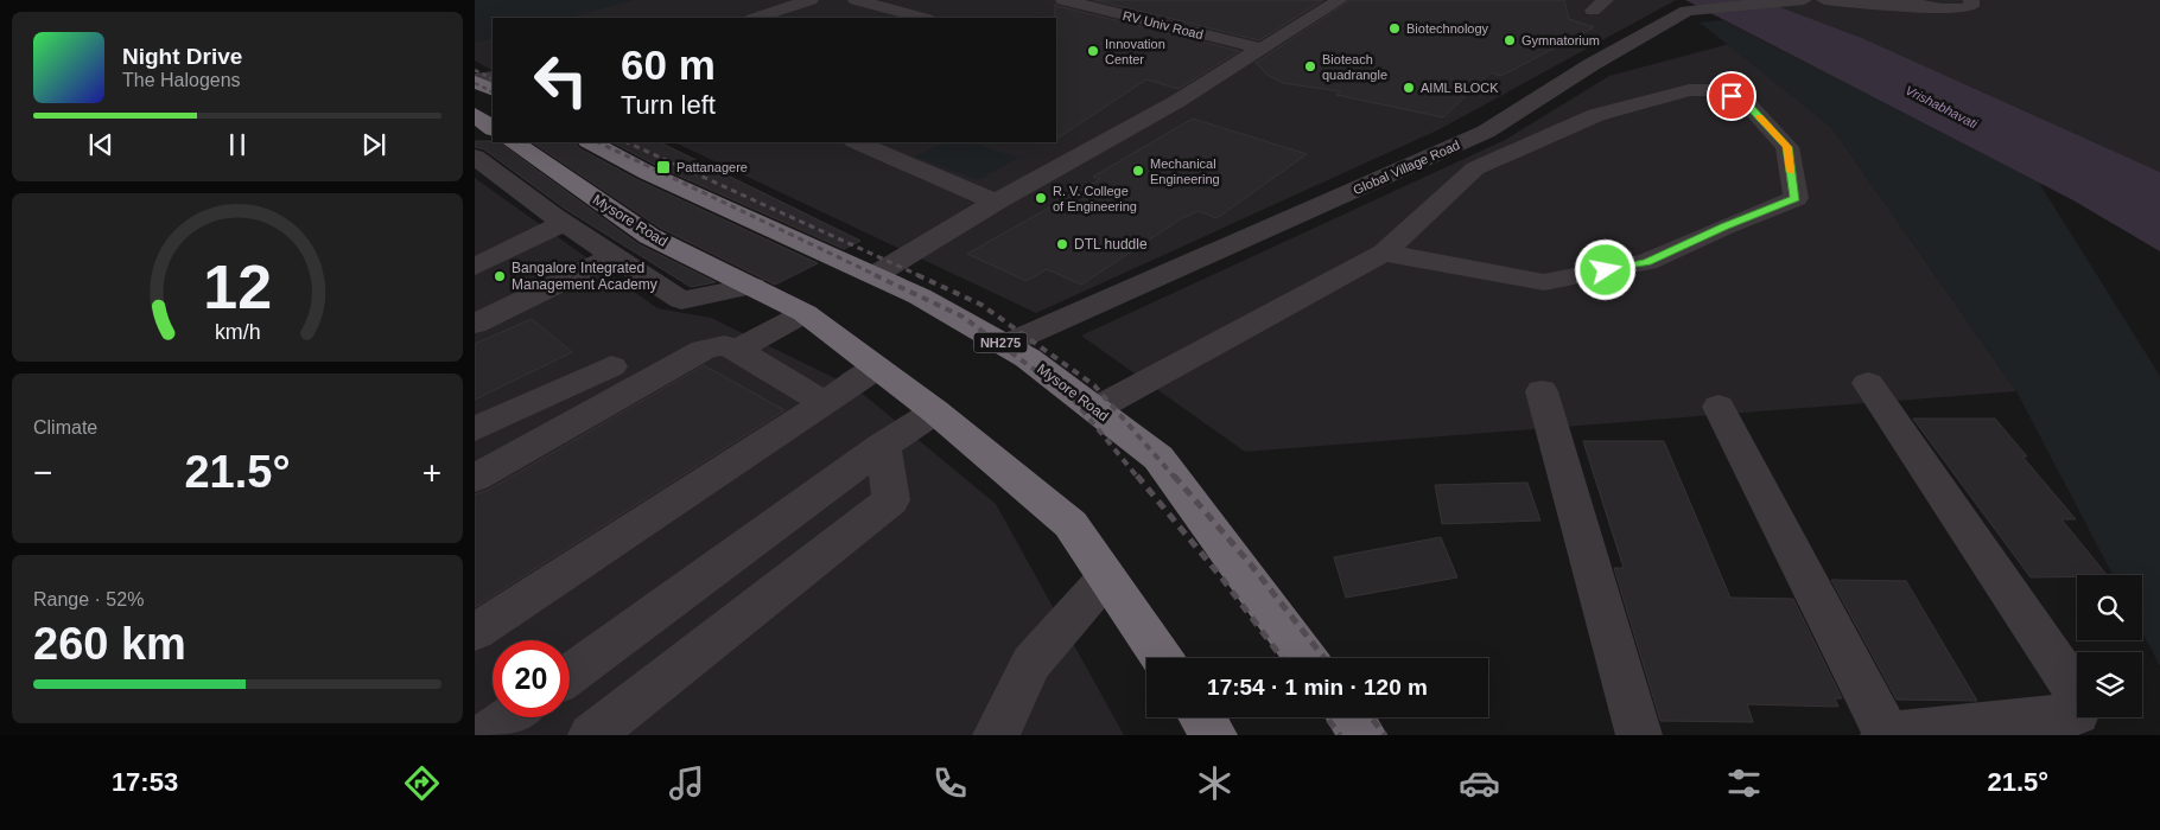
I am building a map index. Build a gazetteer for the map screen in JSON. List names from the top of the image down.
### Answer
{
  "streets": {
    "highway": ["Mysore Road", "NH275"],
    "street": ["RV Univ Road", "Global Village Road"]
  },
  "crossings": [
    ["Global Village Road", "Mysore Road"]
  ],
  "water": ["Vrishabhavati"],
  "places": {
    "other": [
      "Biotechnology",
      "Gymnatorium",
      "Innovation Center",
      "Bioteach quadrangle",
      "AIML BLOCK",
      "Mechanical Engineering",
      "R. V. College of Engineering",
      "DTL huddle",
      "Bangalore Integrated Management Academy"
    ],
    "transit": ["Pattanagere"]
  },
  "page": {
    "turn": ["60 m", "Turn left"],
    "song": ["Night Drive", "The Halogens"],
    "tile": [
      "Climate",
      ["Range · 52%", "260 km"]
    ],
    "heat": ["−", "21.5°", "+"],
    "limit": "20",
    "trip": "17:54 · 1 min · 120 m",
    "tabs": ["17:53", "21.5°"],
    "gauge": ["12", "km/h"]
  }
}
